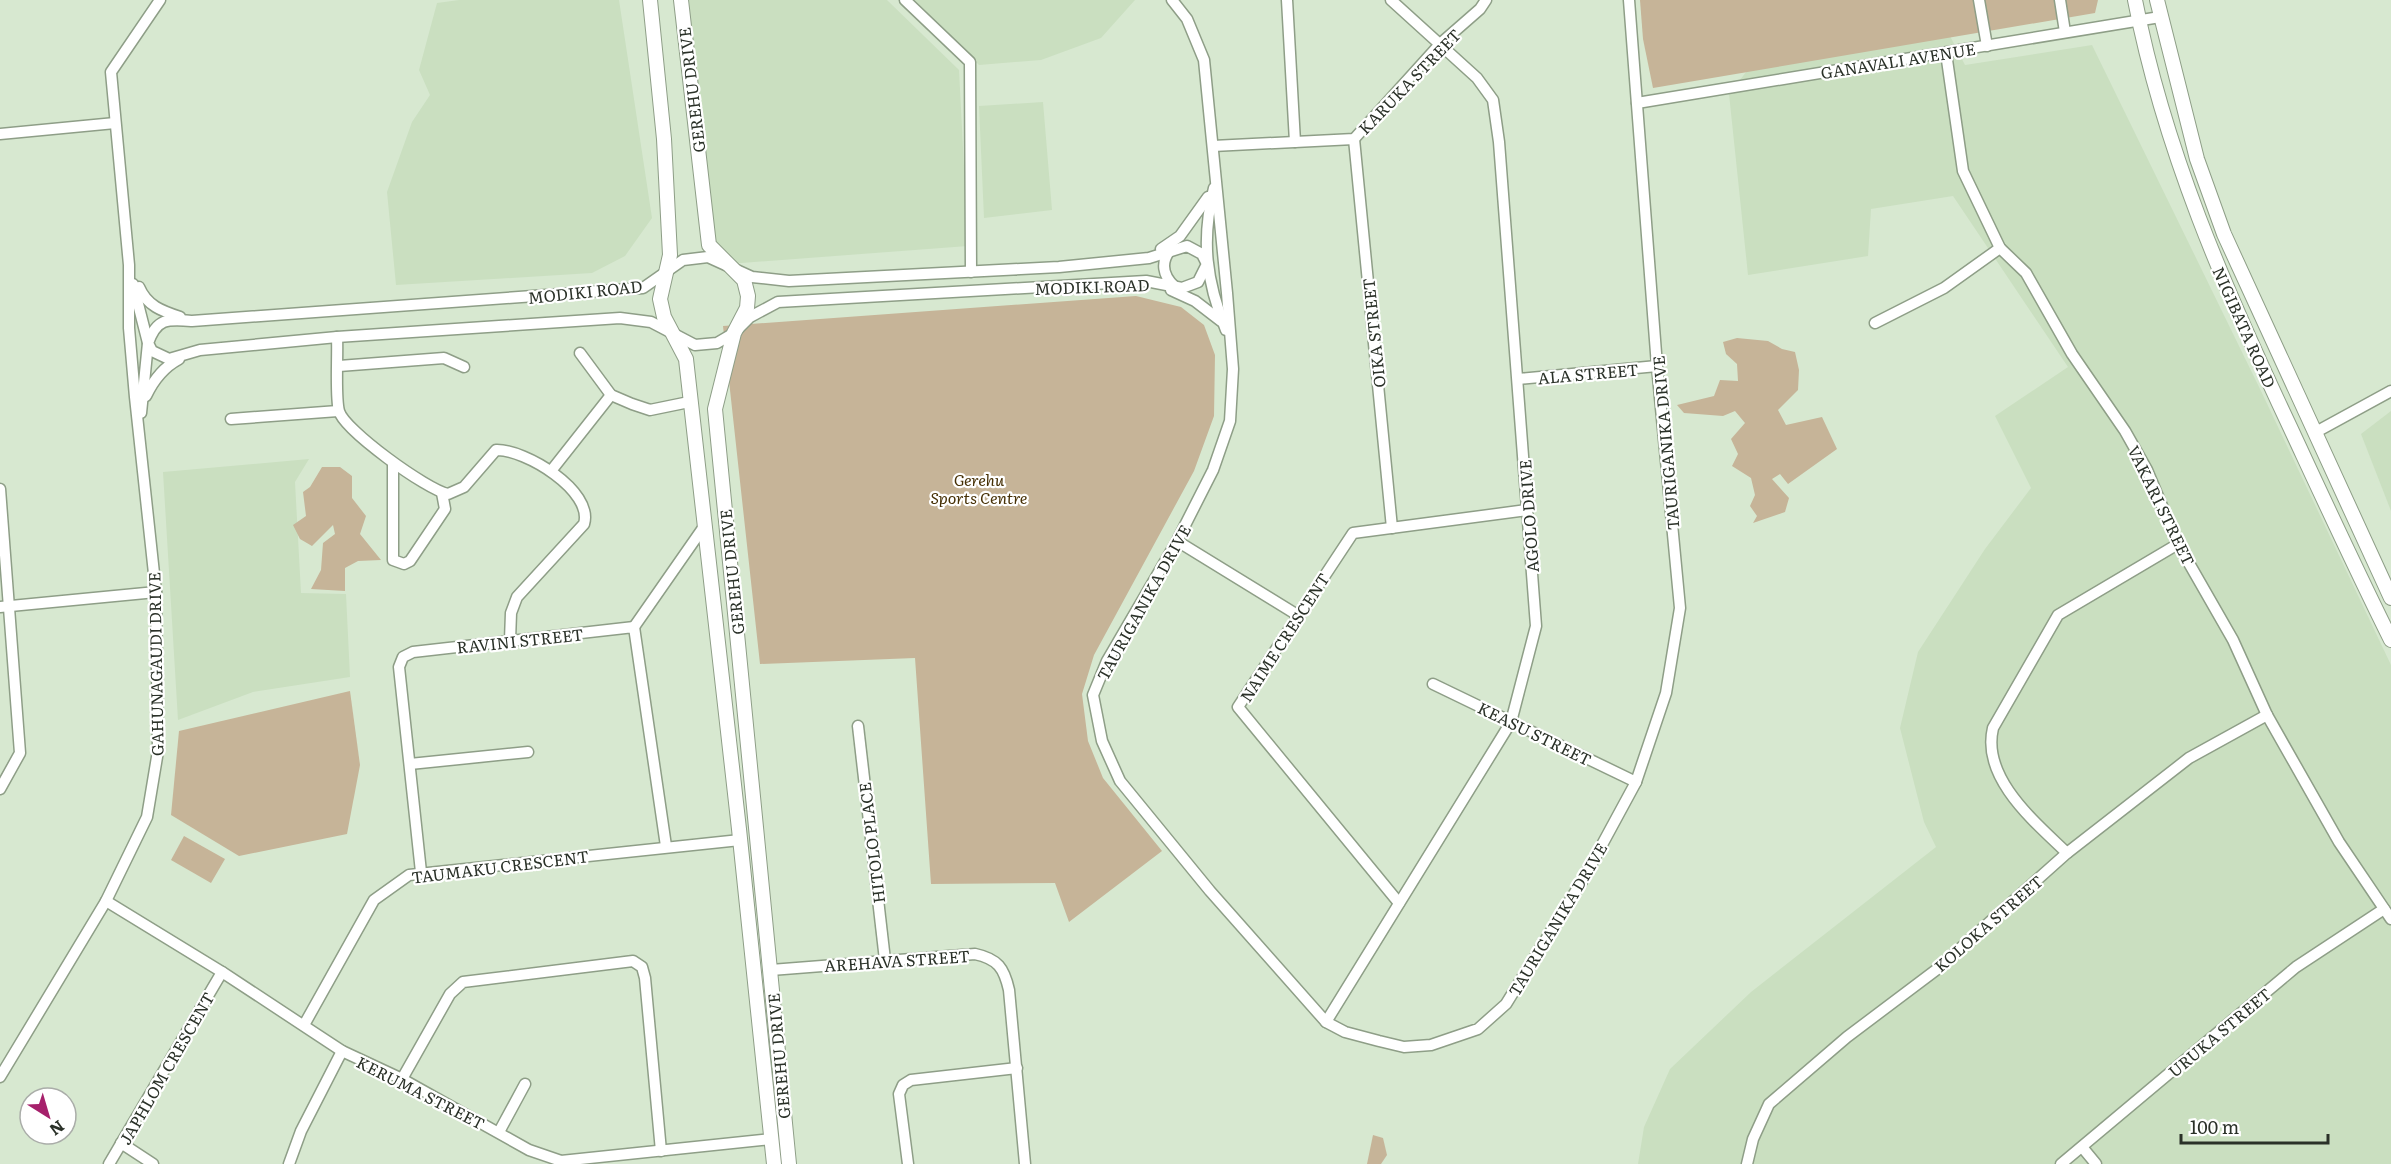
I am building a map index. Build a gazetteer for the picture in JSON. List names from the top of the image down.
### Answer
{
  "streets": {
    "street": [
      "GANAVALI AVENUE",
      "KARUKA STREET",
      "GEREHU DRIVE",
      "MODIKI ROAD",
      "NIGIBATA ROAD",
      "OIKA STREET",
      "ALA STREET",
      "TAURIGANIKA DRIVE",
      "VAKARI STREET",
      "AGOLO DRIVE",
      "NAIME CRESCENT",
      "RAVINI STREET",
      "GAHUNAGAUDI DRIVE",
      "KEASU STREET",
      "HITOLO PLACE",
      "TAUMAKU CRESCENT",
      "KOLOKA STREET",
      "AREHAVA STREET",
      "URUKA STREET",
      "JAPHLOM CRESCENT",
      "KERUMA STREET"
    ]
  },
  "crossings": [
    ["GANAVALI AVENUE", "NIGIBATA ROAD"],
    ["GANAVALI AVENUE", "TAURIGANIKA DRIVE"],
    ["GANAVALI AVENUE", "VAKARI STREET"],
    ["KARUKA STREET", "OIKA STREET"],
    ["KARUKA STREET", "TAURIGANIKA DRIVE"],
    ["KARUKA STREET", "AGOLO DRIVE"],
    ["GEREHU DRIVE", "MODIKI ROAD"],
    ["GEREHU DRIVE", "TAUMAKU CRESCENT"],
    ["GEREHU DRIVE", "AREHAVA STREET"],
    ["GEREHU DRIVE", "KERUMA STREET"],
    ["MODIKI ROAD", "TAURIGANIKA DRIVE"],
    ["MODIKI ROAD", "GAHUNAGAUDI DRIVE"],
    ["OIKA STREET", "NAIME CRESCENT"],
    ["ALA STREET", "TAURIGANIKA DRIVE"],
    ["ALA STREET", "AGOLO DRIVE"],
    ["TAURIGANIKA DRIVE", "AGOLO DRIVE"],
    ["TAURIGANIKA DRIVE", "KEASU STREET"],
    ["VAKARI STREET", "KOLOKA STREET"],
    ["VAKARI STREET", "URUKA STREET"],
    ["AGOLO DRIVE", "NAIME CRESCENT"],
    ["AGOLO DRIVE", "KEASU STREET"],
    ["RAVINI STREET", "TAUMAKU CRESCENT"],
    ["GAHUNAGAUDI DRIVE", "KERUMA STREET"],
    ["HITOLO PLACE", "AREHAVA STREET"],
    ["TAUMAKU CRESCENT", "KERUMA STREET"],
    ["JAPHLOM CRESCENT", "KERUMA STREET"]
  ],
  "parks": ["Gerehu Sports Centre"],
  "scale_bar": "100 m",
  "north": "bottom right"
}
